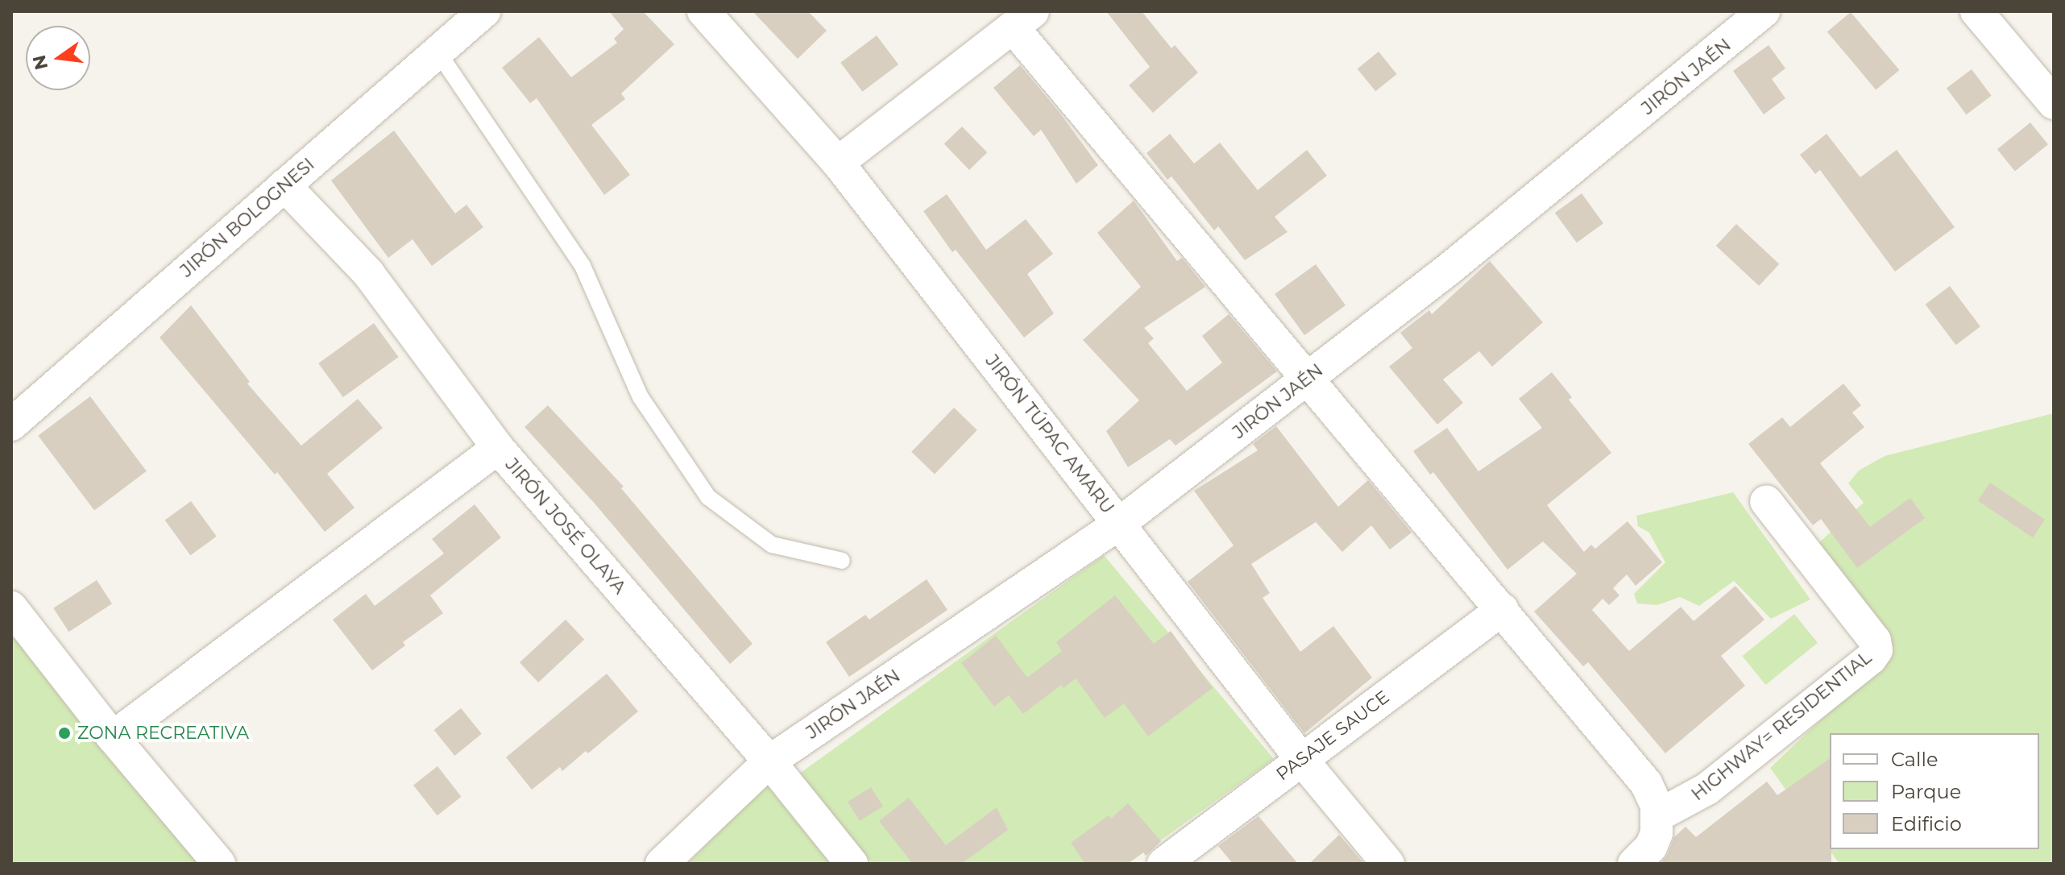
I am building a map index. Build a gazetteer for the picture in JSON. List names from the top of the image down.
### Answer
{
  "streets": {
    "street": [
      "JIRÓN JAÉN",
      "JIRÓN BOLOGNESI",
      "JIRÓN TÚPAC AMARU",
      "JIRÓN JOSÉ OLAYA",
      "HIGHWAY= RESIDENTIAL",
      "PASAJE SAUCE"
    ]
  },
  "crossings": [
    ["JIRÓN JAÉN", "JIRÓN TÚPAC AMARU"],
    ["JIRÓN JAÉN", "JIRÓN JOSÉ OLAYA"],
    ["JIRÓN BOLOGNESI", "JIRÓN JOSÉ OLAYA"],
    ["JIRÓN TÚPAC AMARU", "PASAJE SAUCE"]
  ],
  "places": ["ZONA RECREATIVA"],
  "legend": ["Calle", "Parque", "Edificio"],
  "north": "left"
}
